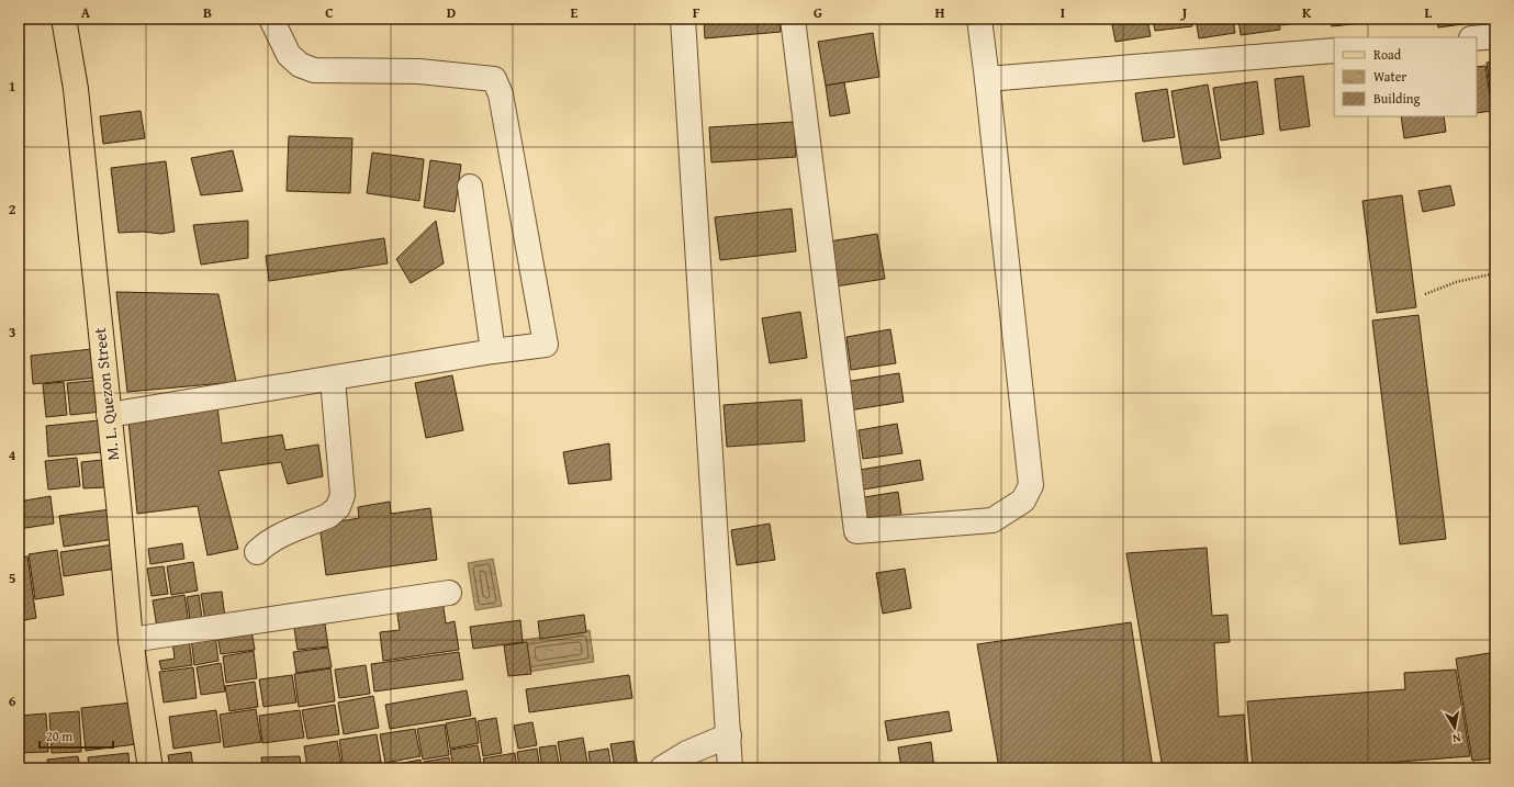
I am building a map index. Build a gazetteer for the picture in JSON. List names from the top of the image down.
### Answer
{
  "streets": {
    "main road": ["M. L. Quezon Street"]
  },
  "legend": ["Road", "Water", "Building"],
  "scale_bar": "20 m",
  "north": "bottom",
  "grid": {
    "columns": [
      "A",
      "B",
      "C",
      "D",
      "E",
      "F",
      "G",
      "H",
      "I",
      "J",
      "K",
      "L"
    ],
    "rows": [
      "1",
      "2",
      "3",
      "4",
      "5",
      "6"
    ]
  }
}
